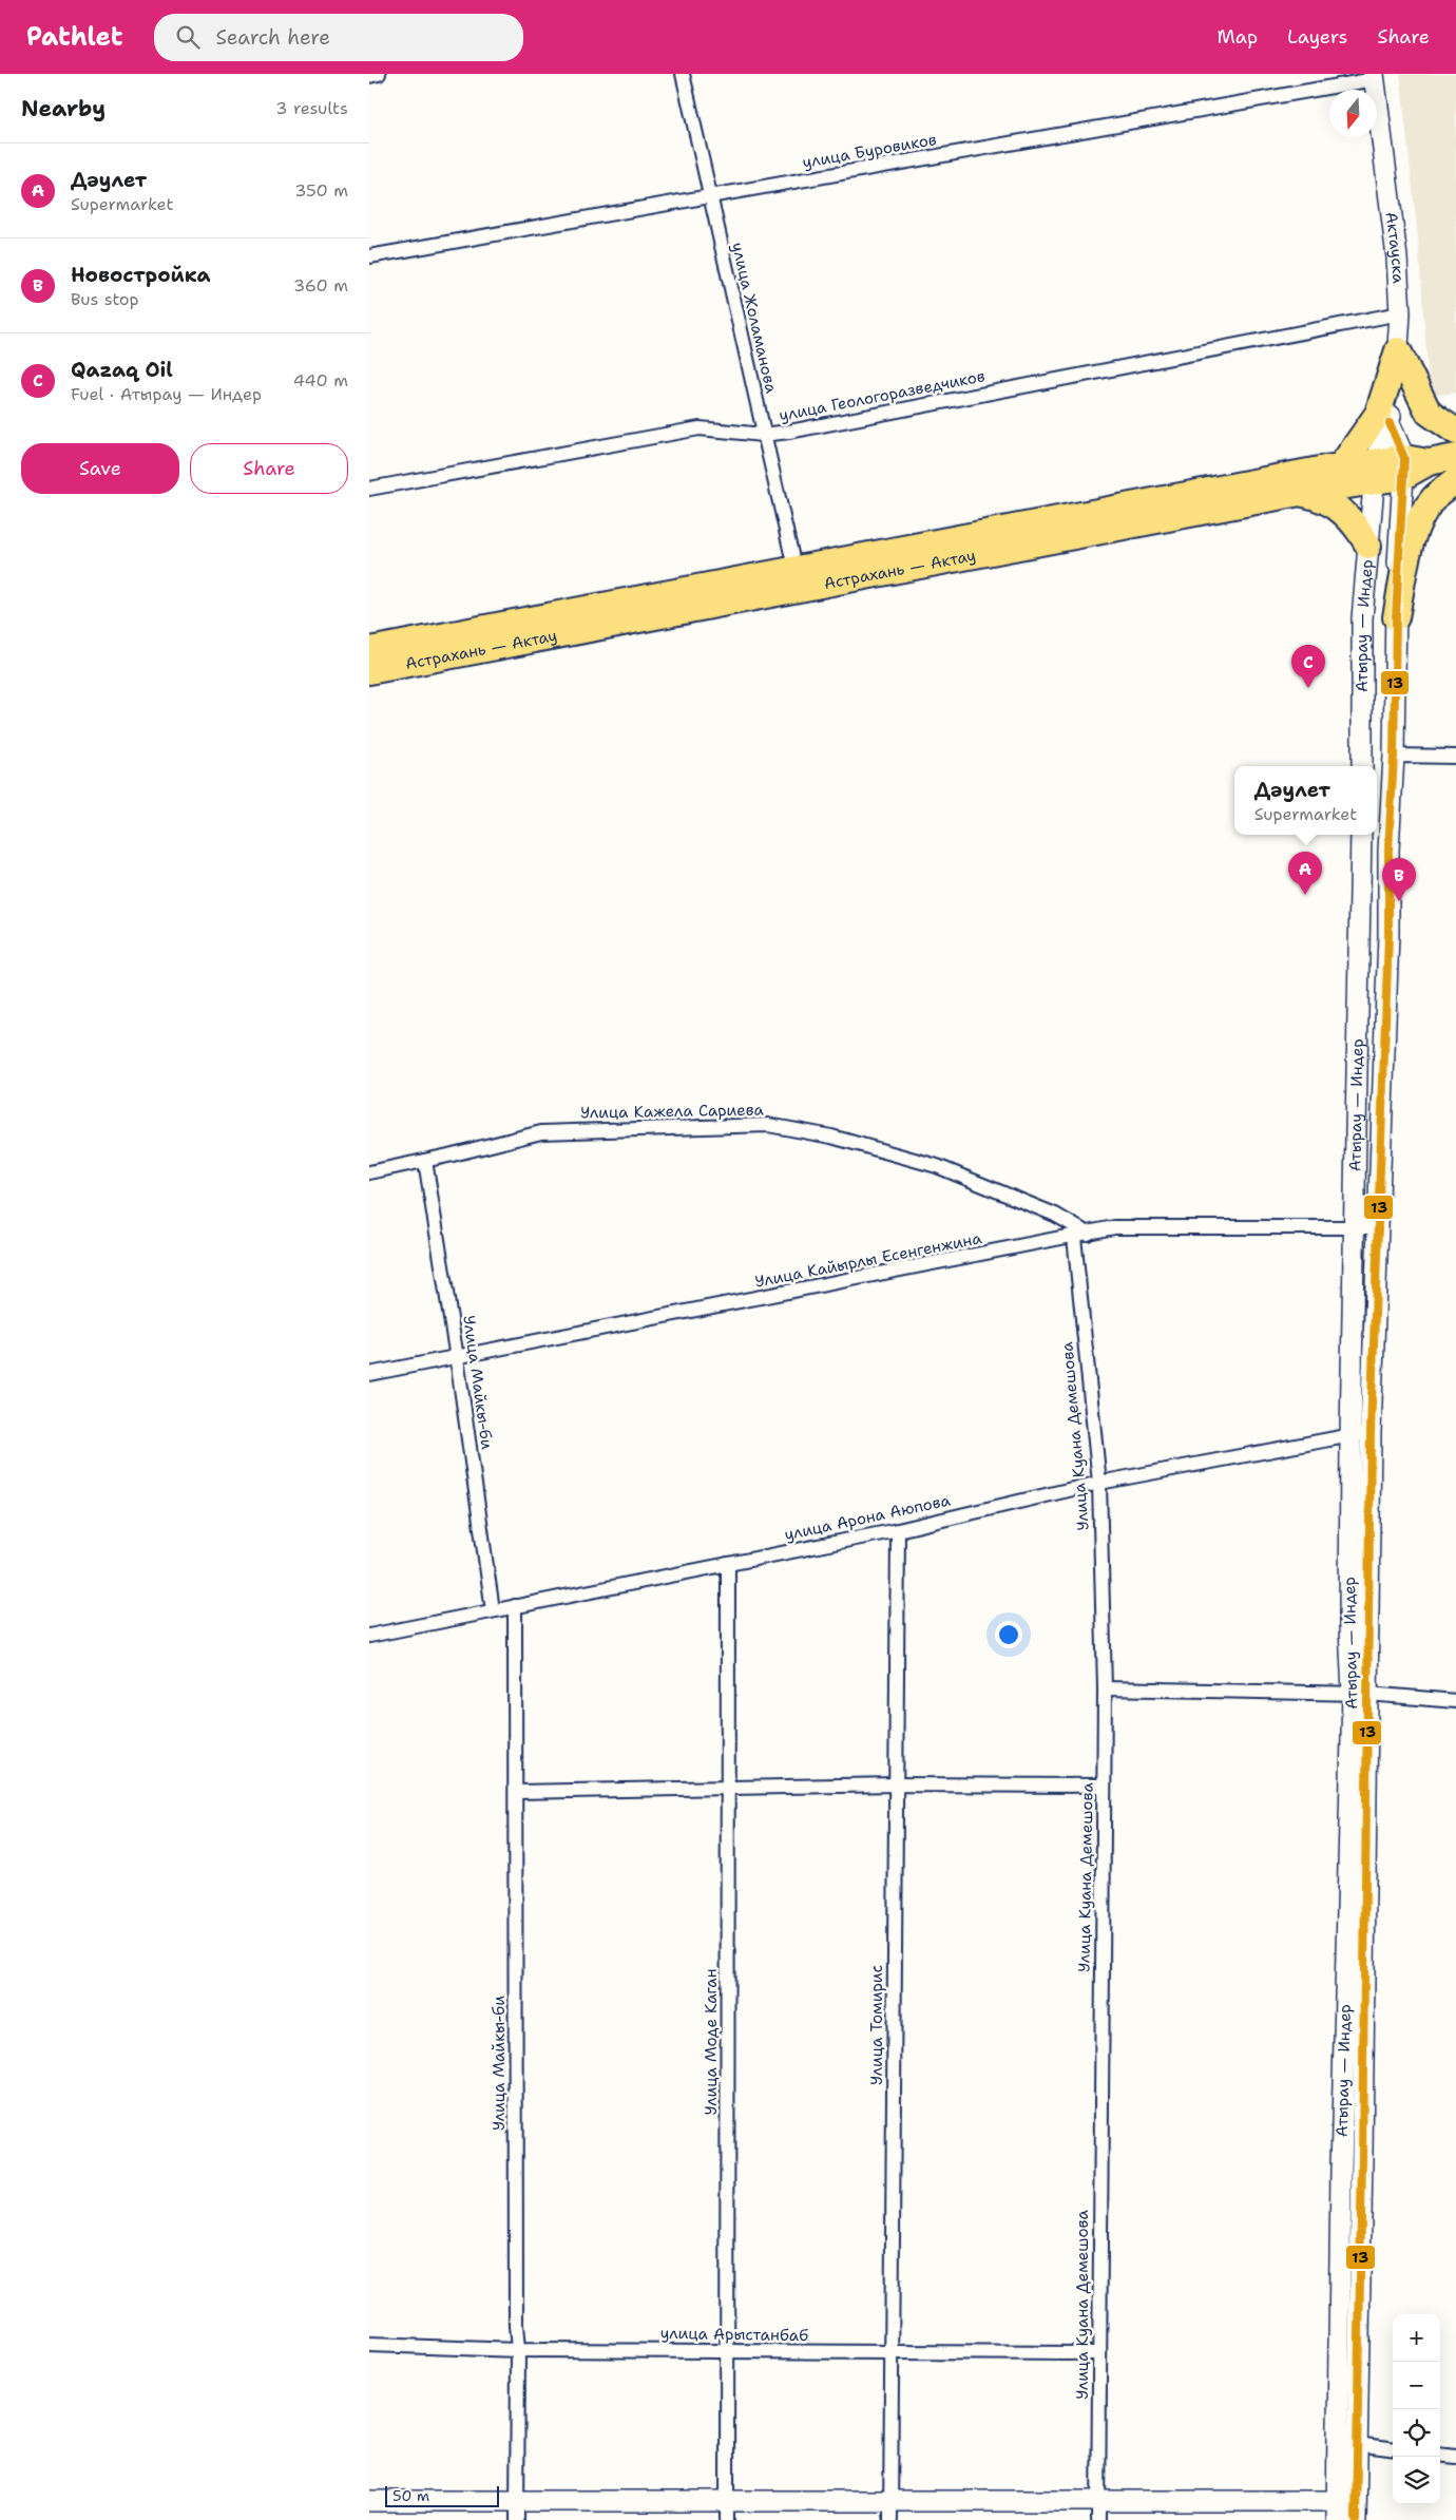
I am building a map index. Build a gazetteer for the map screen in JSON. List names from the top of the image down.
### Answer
{
  "streets": {
    "highway": ["Астрахань — Актау"],
    "main road": ["Актауска", "Атырау — Индер"],
    "street": [
      "улица Буровиков",
      "улица Жоламанова",
      "улица Геологоразведчиков",
      "Улица Кажела Сариева",
      "Улица Кайырлы Есенгенжина",
      "Улица Майкы-би",
      "Улица Куана Демешова",
      "улица Арона Аюпова",
      "Улица Томирис",
      "Улица Моде Каган",
      "улица Арыстанбаб"
    ]
  },
  "crossings": [
    ["улица Буровиков", "Актауска"],
    ["улица Буровиков", "улица Жоламанова"],
    ["Актауска", "улица Геологоразведчиков"],
    ["Актауска", "Астрахань — Актау"],
    ["Актауска", "Атырау — Индер"],
    ["улица Жоламанова", "улица Геологоразведчиков"],
    ["улица Жоламанова", "Астрахань — Актау"],
    ["Астрахань — Актау", "Атырау — Индер"],
    ["Атырау — Индер", "Улица Кайырлы Есенгенжина"],
    ["Атырау — Индер", "улица Арона Аюпова"],
    ["Улица Кажела Сариева", "Улица Кайырлы Есенгенжина"],
    ["Улица Кажела Сариева", "Улица Майкы-би"],
    ["Улица Кажела Сариева", "Улица Куана Демешова"],
    ["Улица Кайырлы Есенгенжина", "Улица Майкы-би"],
    ["Улица Кайырлы Есенгенжина", "Улица Куана Демешова"],
    ["Улица Майкы-би", "улица Арона Аюпова"],
    ["Улица Майкы-би", "улица Арыстанбаб"],
    ["Улица Куана Демешова", "улица Арона Аюпова"],
    ["Улица Куана Демешова", "улица Арыстанбаб"],
    ["улица Арона Аюпова", "Улица Томирис"],
    ["улица Арона Аюпова", "Улица Моде Каган"],
    ["Улица Томирис", "улица Арыстанбаб"],
    ["Улица Моде Каган", "улица Арыстанбаб"]
  ],
  "lines": ["transit line 13"],
  "scale_bar": "50 m",
  "north": "bottom",
  "page": {
    "header": "Pathlet",
    "search": "Search here",
    "nav": ["Map", "Layers", "Share"],
    "heading": ["Nearby", "3 results"],
    "list": [
      {
        "mark": "A",
        "name": "Дәулет",
        "note": "Supermarket",
        "value": "350 m"
      },
      {
        "mark": "B",
        "name": "Новостройка",
        "note": "Bus stop",
        "value": "360 m"
      },
      {
        "mark": "C",
        "name": "Qazaq Oil",
        "note": "Fuel · Атырау — Индер",
        "value": "440 m"
      }
    ],
    "buttons": ["Save", "Share"],
    "pins": ["C", "A", "B"],
    "popup": ["Дәулет", "Supermarket"],
    "map_buttons": ["+", "−"],
    "scale": "50 m"
  }
}
